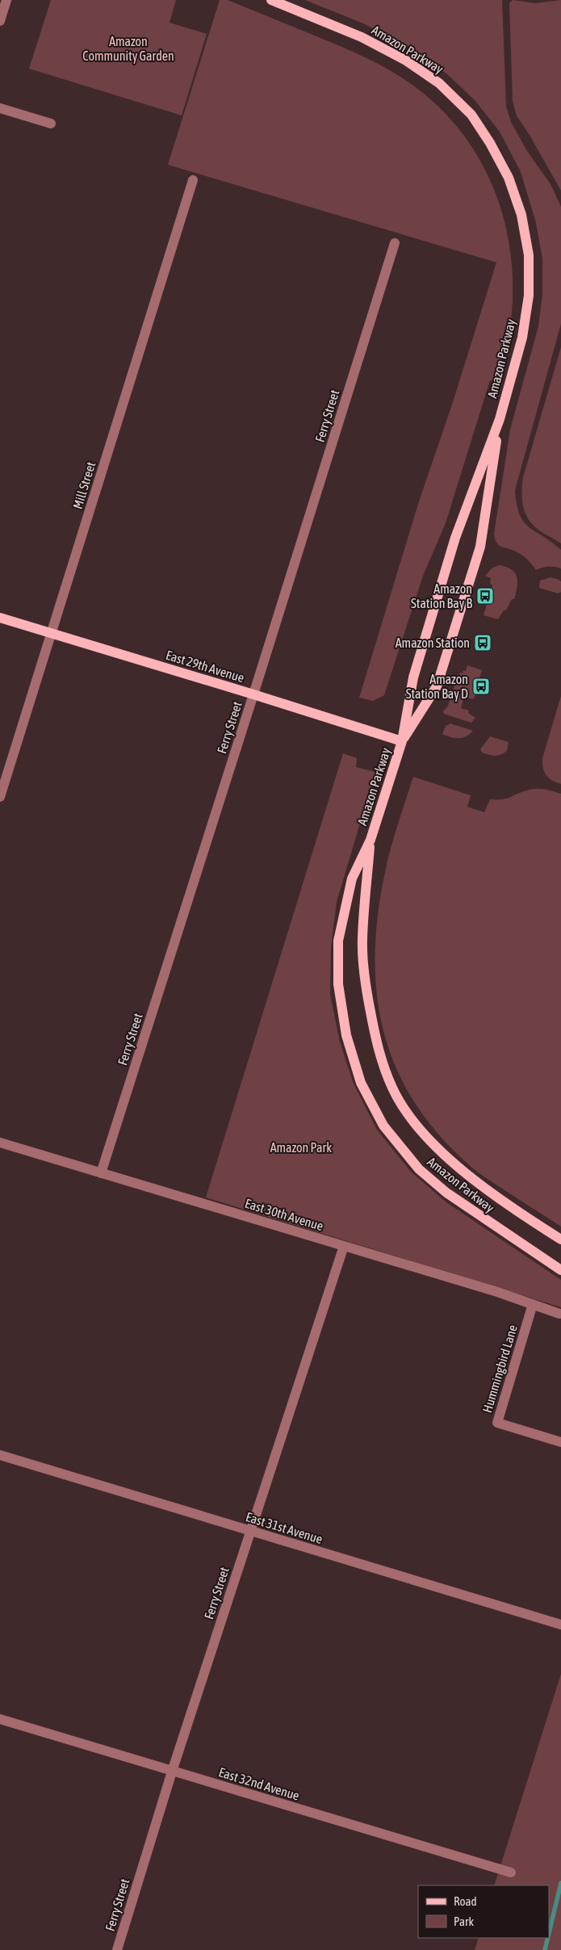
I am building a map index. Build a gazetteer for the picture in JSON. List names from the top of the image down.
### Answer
{
  "streets": {
    "main road": ["Amazon Parkway", "East 29th Avenue"],
    "street": [
      "Ferry Street",
      "Mill Street",
      "East 30th Avenue",
      "Hummingbird Lane",
      "East 31st Avenue",
      "East 32nd Avenue"
    ]
  },
  "crossings": [
    ["Amazon Parkway", "East 29th Avenue"],
    ["Ferry Street", "East 29th Avenue"],
    ["Ferry Street", "East 30th Avenue"],
    ["Ferry Street", "East 31st Avenue"],
    ["Ferry Street", "East 32nd Avenue"],
    ["Mill Street", "East 29th Avenue"],
    ["East 30th Avenue", "Hummingbird Lane"]
  ],
  "parks": ["Amazon Community Garden", "Amazon Park"],
  "places": {
    "bus stop": ["Amazon Station Bay B", "Amazon Station", "Amazon Station Bay D"]
  },
  "legend": ["Road", "Park"]
}
